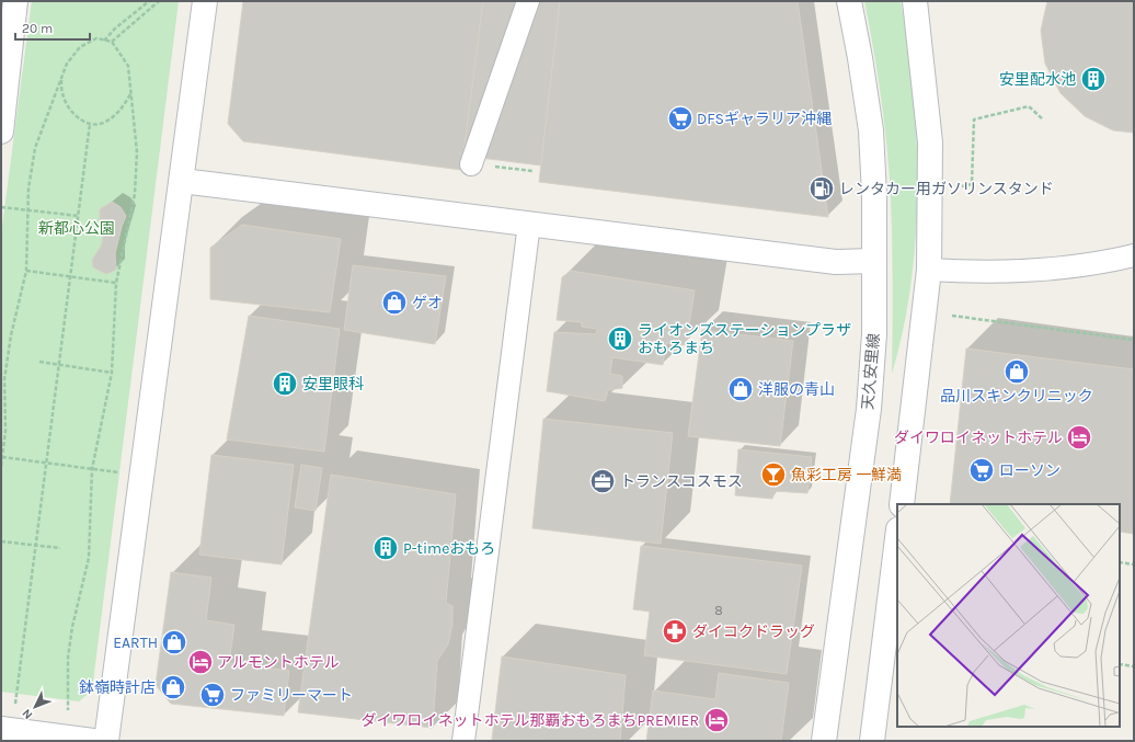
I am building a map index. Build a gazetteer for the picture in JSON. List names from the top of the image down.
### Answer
{
  "streets": {
    "street": ["天久安里線"]
  },
  "parks": ["新都心公園"],
  "places": {
    "building": [
      "安里配水池",
      "ライオンズステーションプラザ おもろまち",
      "安里眼科",
      "P-timeおもろ"
    ],
    "supermarket": ["DFSギャラリア沖縄", "ローソン", "ファミリーマート"],
    "fuel station": ["レンタカー用ガソリンスタンド"],
    "shop": [
      "ゲオ",
      "品川スキンクリニック",
      "洋服の青山",
      "EARTH",
      "鉢嶺時計店"
    ],
    "hotel": ["ダイワロイネットホテル", "アルモントホテル", "ダイワロイネットホテル那覇おもろまちPREMIER"],
    "bar": ["魚彩工房 一鮮満"],
    "office": ["トランスコスモス"],
    "pharmacy": ["ダイコクドラッグ"]
  },
  "house_numbers": ["8"],
  "scale_bar": "20 m",
  "north": "bottom left"
}
